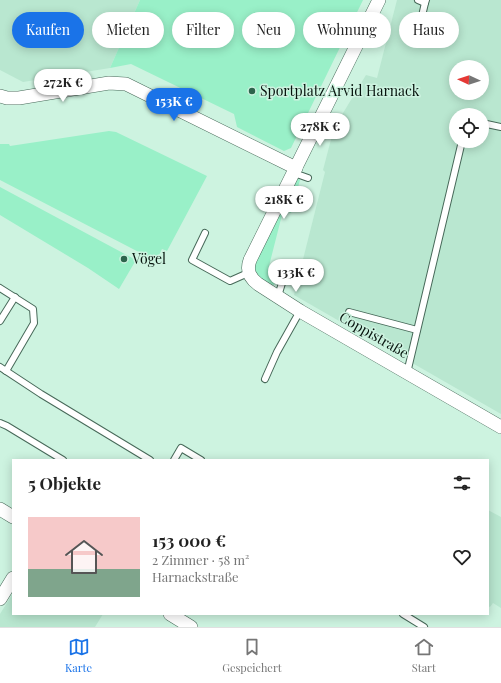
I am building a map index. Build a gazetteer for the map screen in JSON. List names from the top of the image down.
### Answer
{
  "streets": {
    "street": ["Coppistraße"]
  },
  "places": ["Sportplatz Arvid Harnack", "Vögel"],
  "north": "left",
  "page": {
    "chip": [
      "Kaufen",
      "Mieten",
      "Filter",
      "Neu",
      "Wohnung",
      "Haus"
    ],
    "price": [
      "272K €",
      "153K €",
      "278K €",
      "218K €",
      "133K €"
    ],
    "heading": "5 Objekte",
    "list": [
      {
        "name": "153 000 €",
        "note": "2 Zimmer · 58 m² · Harnackstraße"
      }
    ],
    "tabs": ["Karte", "Gespeichert", "Start"]
  }
}
